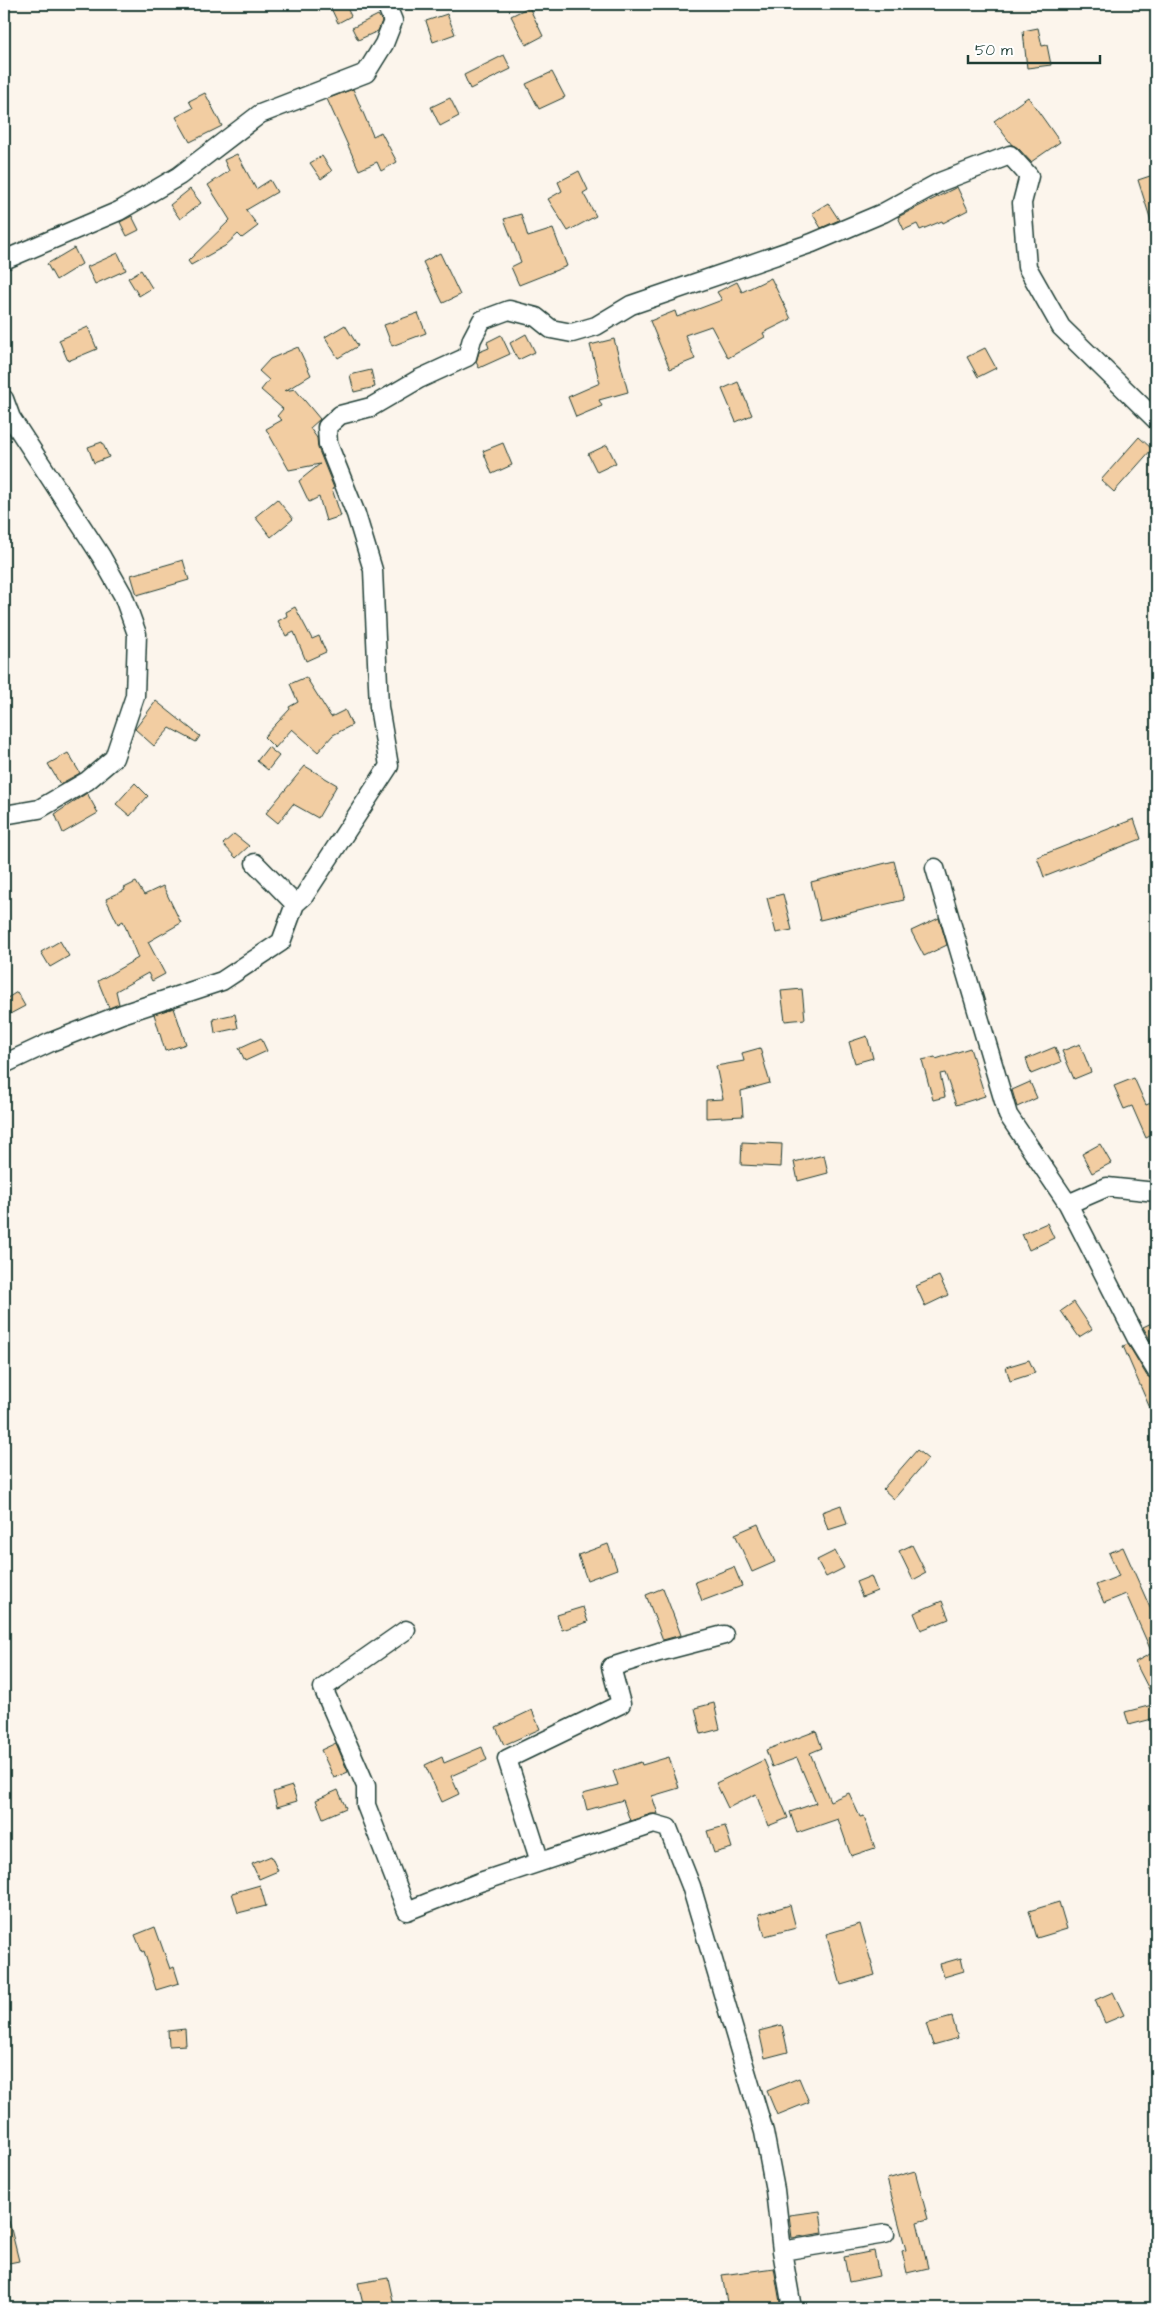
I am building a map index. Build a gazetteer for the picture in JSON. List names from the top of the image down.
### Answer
{
  "scale_bar": "50 m"
}
